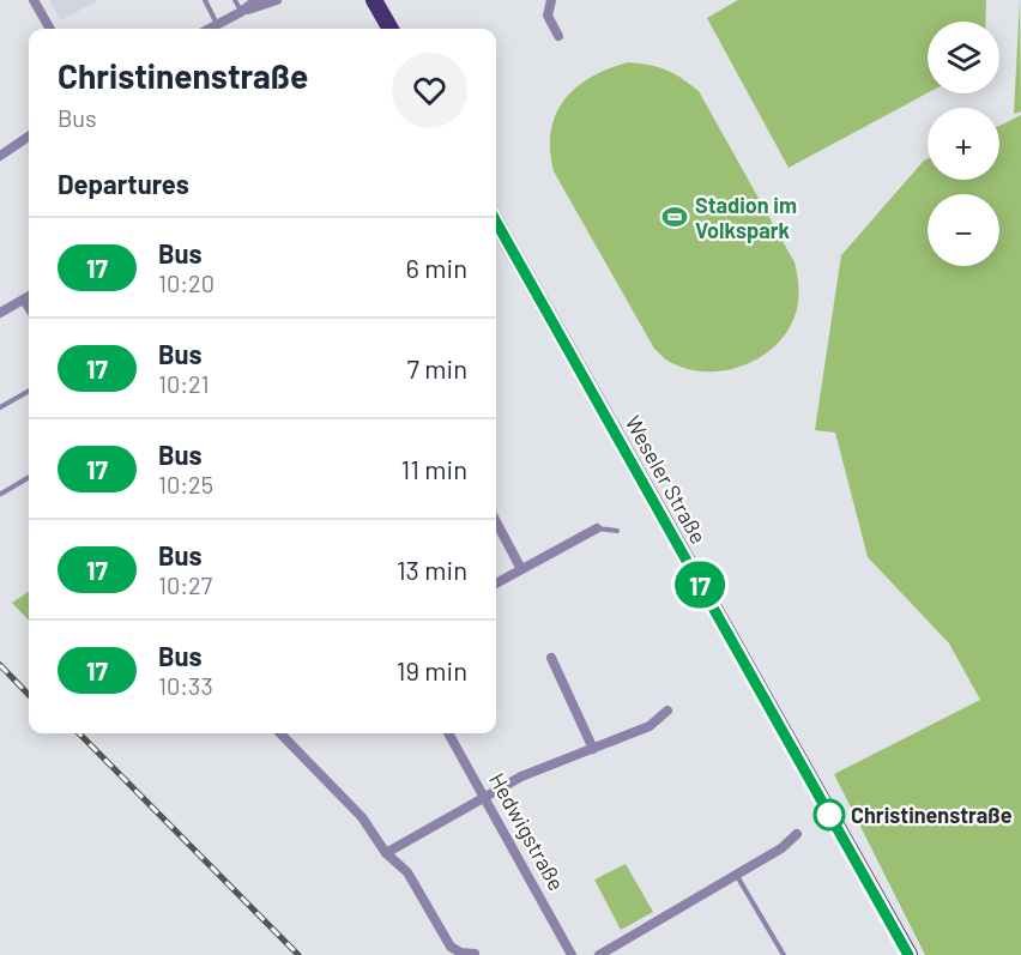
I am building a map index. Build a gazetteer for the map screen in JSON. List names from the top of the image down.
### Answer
{
  "streets": {
    "main road": ["Weseler Straße"],
    "street": ["Hedwigstraße"]
  },
  "places": {
    "sports": ["Stadion im Volkspark"],
    "other": ["Christinenstraße"]
  },
  "lines": ["bus line 17"],
  "page": {
    "on_map": "17",
    "map_buttons": ["+", "−"],
    "heading": [
      ["Christinenstraße", "Bus"],
      "Departures"
    ],
    "list": [
      {
        "mark": "17",
        "name": "Bus",
        "note": "10:20",
        "value": "6 min"
      },
      {
        "mark": "17",
        "name": "Bus",
        "note": "10:21",
        "value": "7 min"
      },
      {
        "mark": "17",
        "name": "Bus",
        "note": "10:25",
        "value": "11 min"
      },
      {
        "mark": "17",
        "name": "Bus",
        "note": "10:27",
        "value": "13 min"
      },
      {
        "mark": "17",
        "name": "Bus",
        "note": "10:33",
        "value": "19 min"
      }
    ]
  }
}
